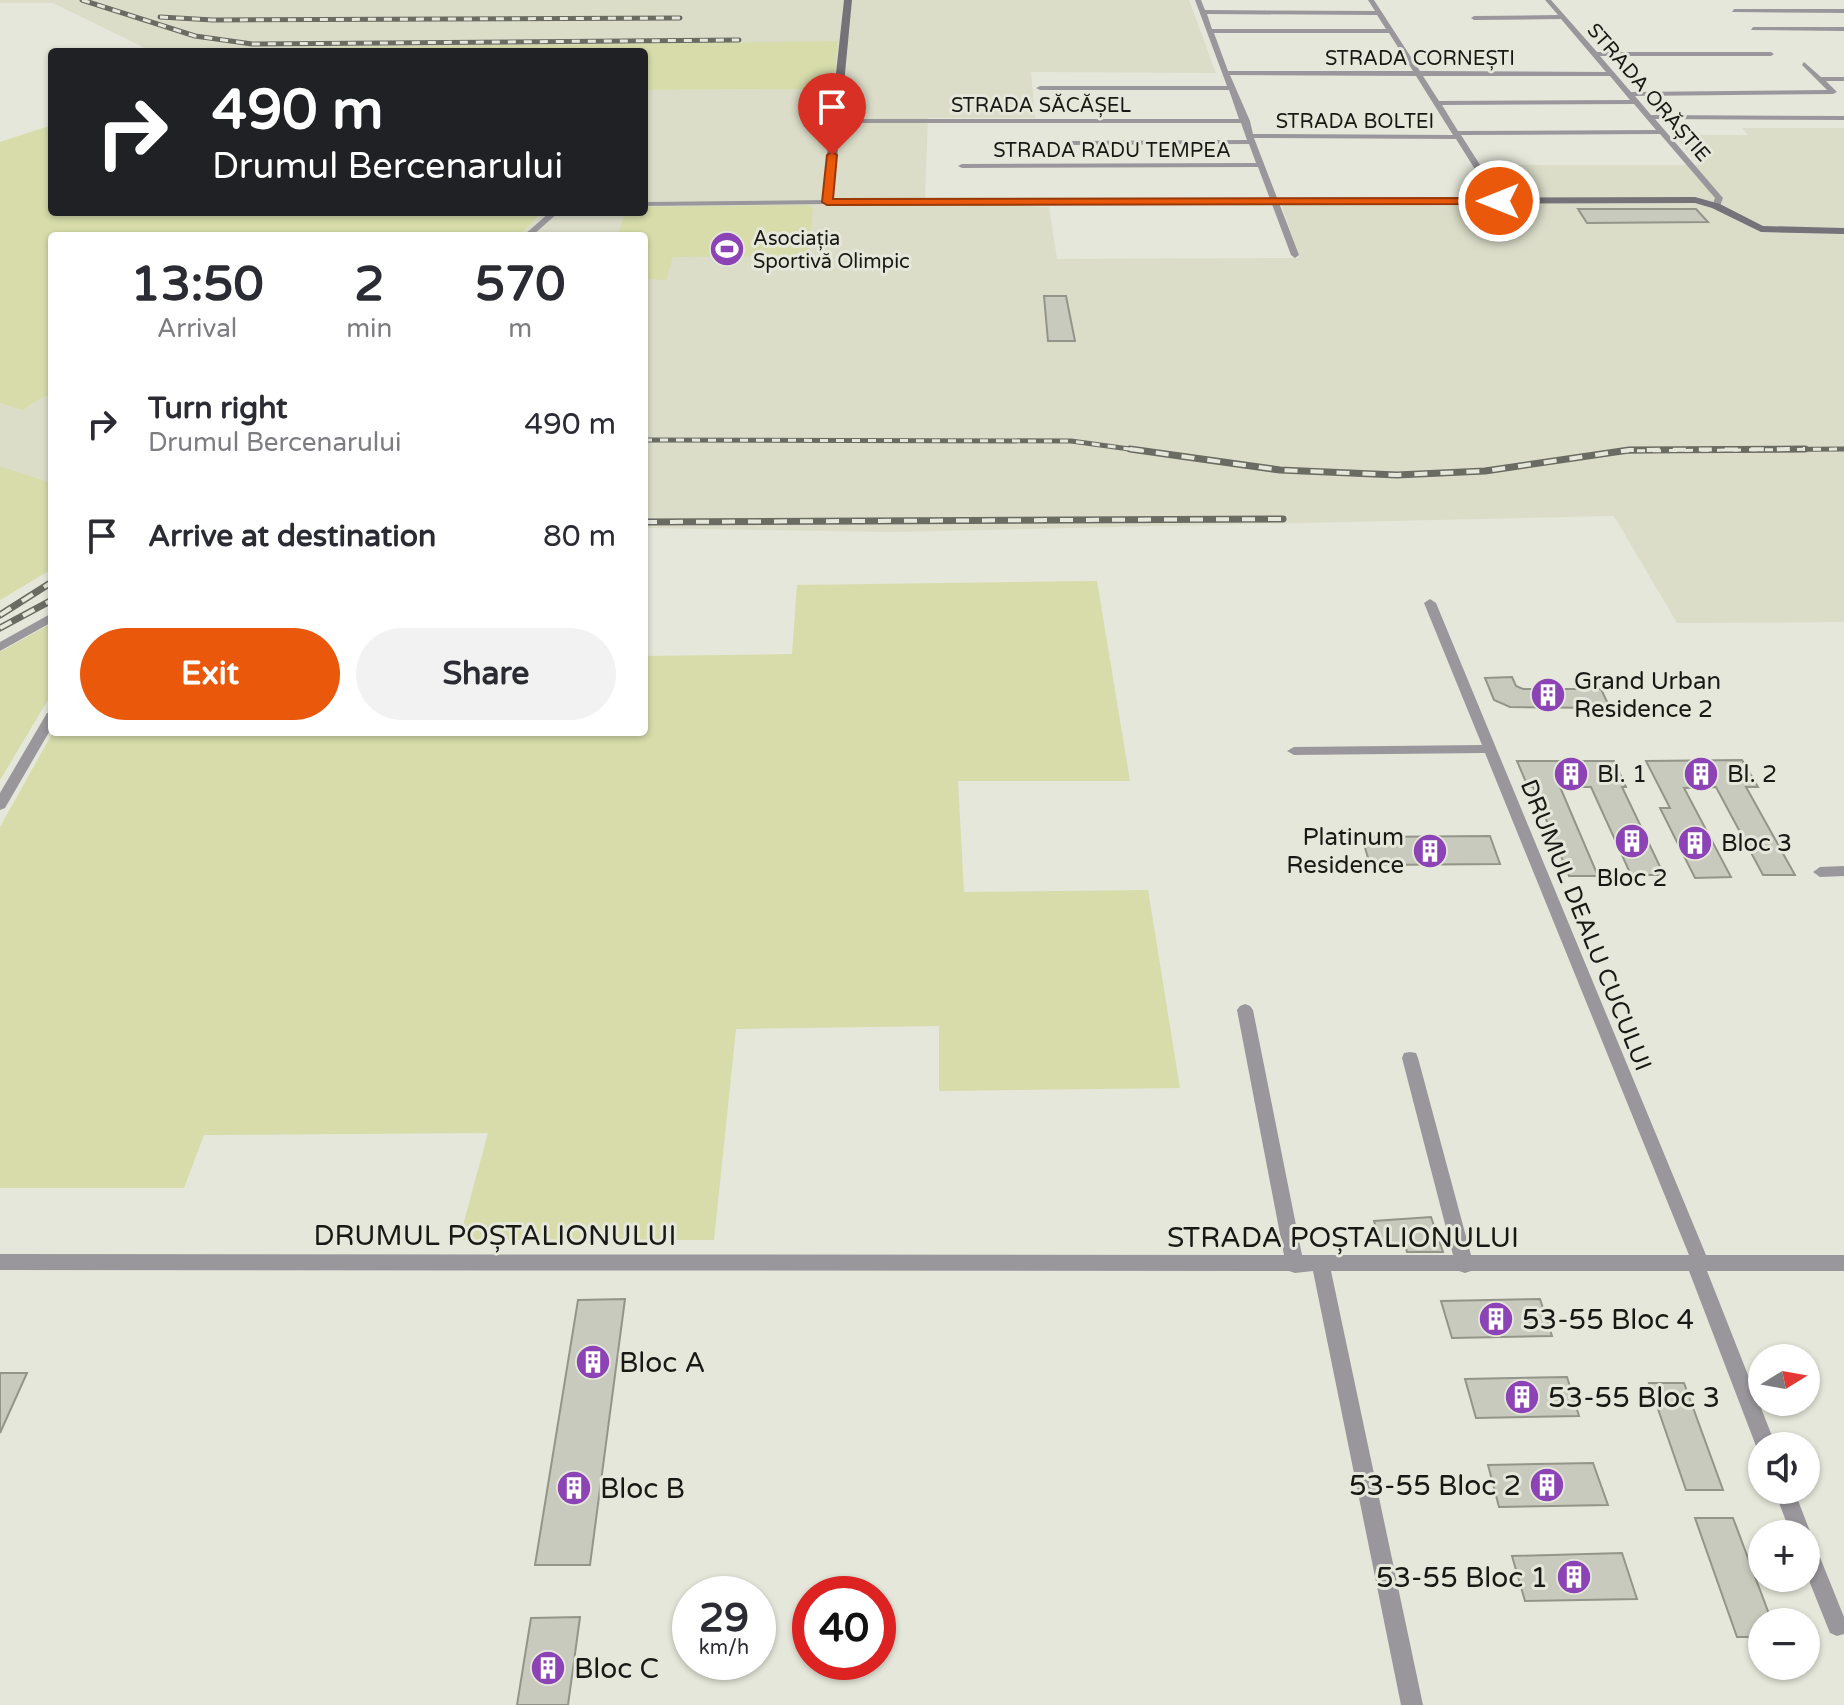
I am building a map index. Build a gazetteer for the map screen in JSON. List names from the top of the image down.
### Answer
{
  "streets": {
    "street": [
      "STRADA CORNEȘTI",
      "STRADA ORĂȘTIE",
      "STRADA SĂCĂȘEL",
      "STRADA BOLTEI",
      "STRADA RADU TEMPEA",
      "DRUMUL DEALU CUCULUI",
      "DRUMUL POȘTALIONULUI",
      "STRADA POȘTALIONULUI"
    ]
  },
  "crossings": [
    ["STRADA CORNEȘTI", "STRADA ORĂȘTIE"],
    ["STRADA ORĂȘTIE", "STRADA BOLTEI"],
    ["DRUMUL DEALU CUCULUI", "STRADA POȘTALIONULUI"],
    ["DRUMUL POȘTALIONULUI", "STRADA POȘTALIONULUI"]
  ],
  "places": {
    "sports": ["Asociația Sportivă Olimpic"],
    "building": [
      "Grand Urban Residence 2",
      "Bl. 1",
      "Bl. 2",
      "Bloc 2",
      "Bloc 3",
      "Platinum Residence",
      "53-55 Bloc 4",
      "Bloc A",
      "53-55 Bloc 3",
      "53-55 Bloc 2",
      "Bloc B",
      "53-55 Bloc 1",
      "Bloc C"
    ]
  },
  "north": "right",
  "page": {
    "turn": ["490 m", "Drumul Bercenarului"],
    "eta": [
      "13:50",
      "Arrival",
      "2",
      "min",
      "570",
      "m"
    ],
    "list": [
      {
        "name": "Turn right",
        "note": "Drumul Bercenarului",
        "value": "490 m"
      },
      {
        "name": "Arrive at destination",
        "value": "80 m"
      }
    ],
    "buttons": ["Exit", "Share"],
    "map_buttons": ["+", "−"],
    "speed": "29 km/h",
    "limit": "40"
  }
}
